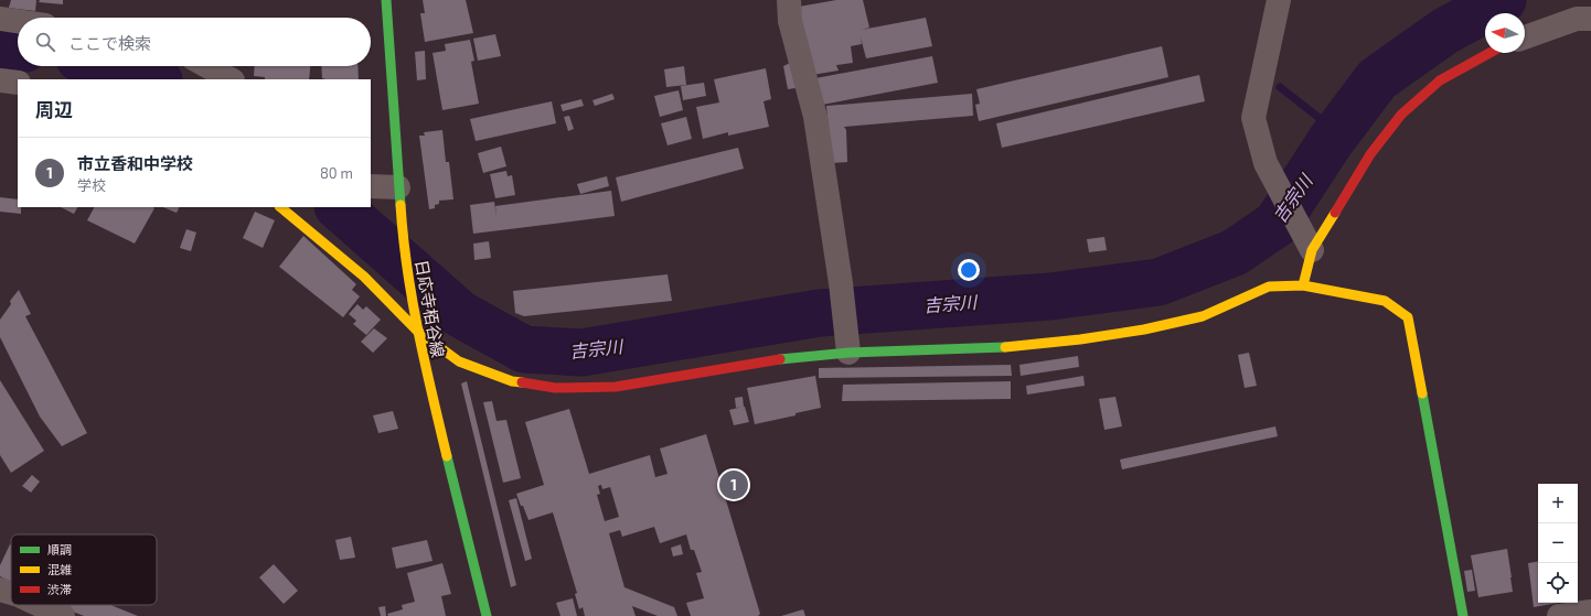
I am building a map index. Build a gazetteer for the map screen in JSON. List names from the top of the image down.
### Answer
{
  "streets": {
    "street": ["日応寺栢谷線"]
  },
  "water": ["吉宗川"],
  "legend": ["順調", "混雑", "渋滞"],
  "north": "left",
  "page": {
    "search": "ここで検索",
    "heading": "周辺",
    "list": [
      {
        "mark": "1",
        "name": "市立香和中学校",
        "note": "学校",
        "value": "80 m"
      }
    ],
    "pins": "1",
    "map_buttons": ["+", "−"]
  }
}
